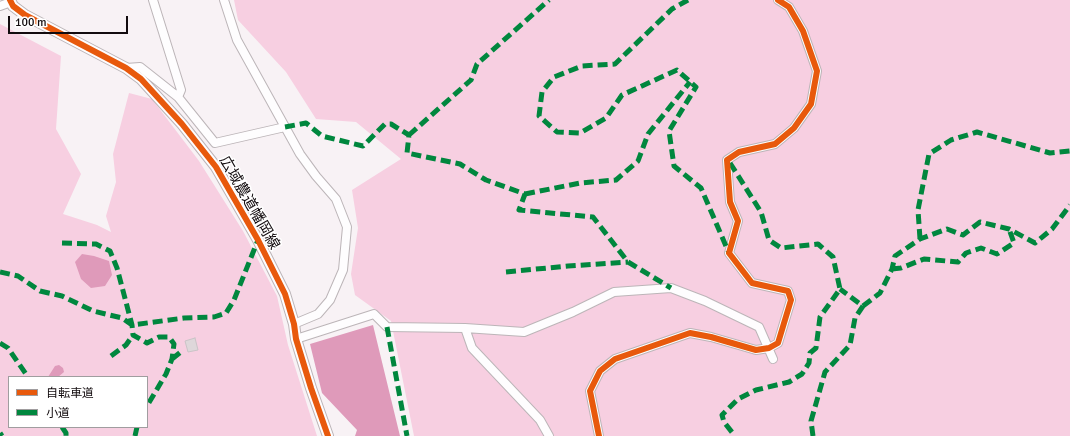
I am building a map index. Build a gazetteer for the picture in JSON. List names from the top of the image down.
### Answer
{
  "streets": {
    "street": ["広域農道幡岡線"]
  },
  "legend": ["自転車道", "小道"],
  "scale_bar": "100 m"
}
